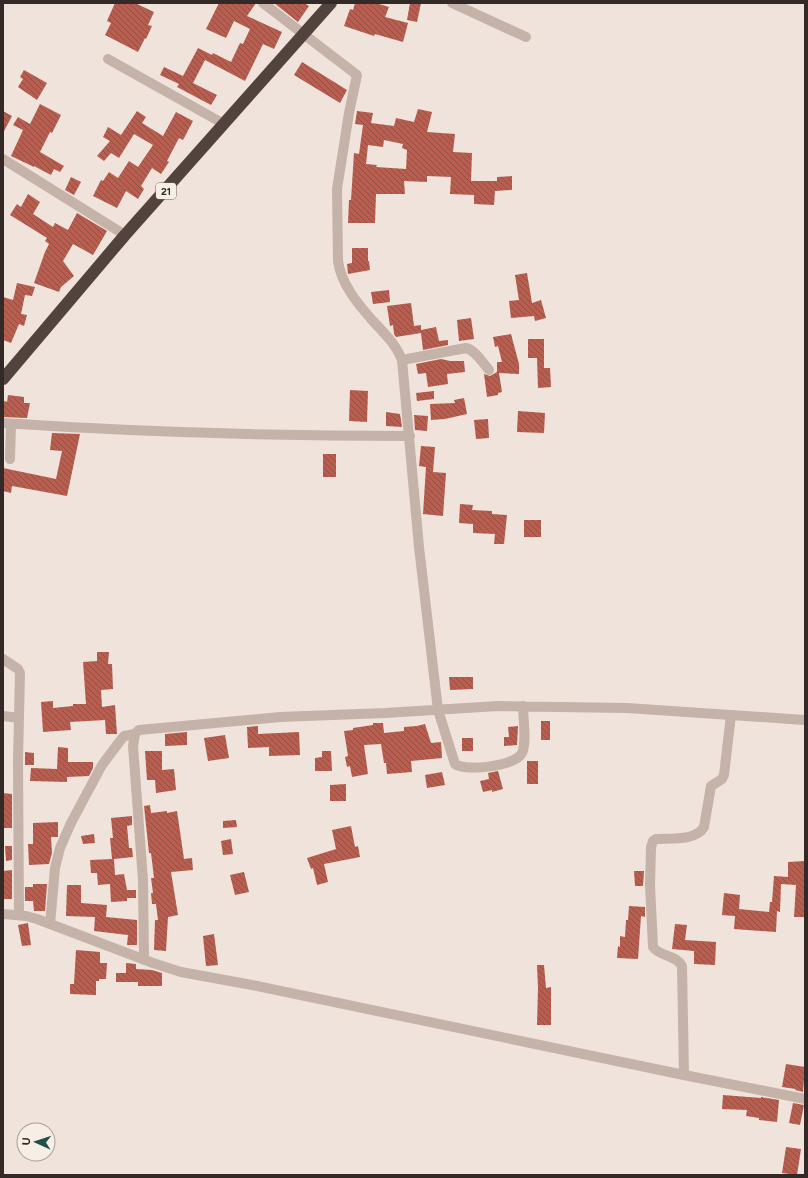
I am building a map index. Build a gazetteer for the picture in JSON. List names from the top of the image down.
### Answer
{
  "streets": {
    "highway": ["21"]
  },
  "north": "left"
}
